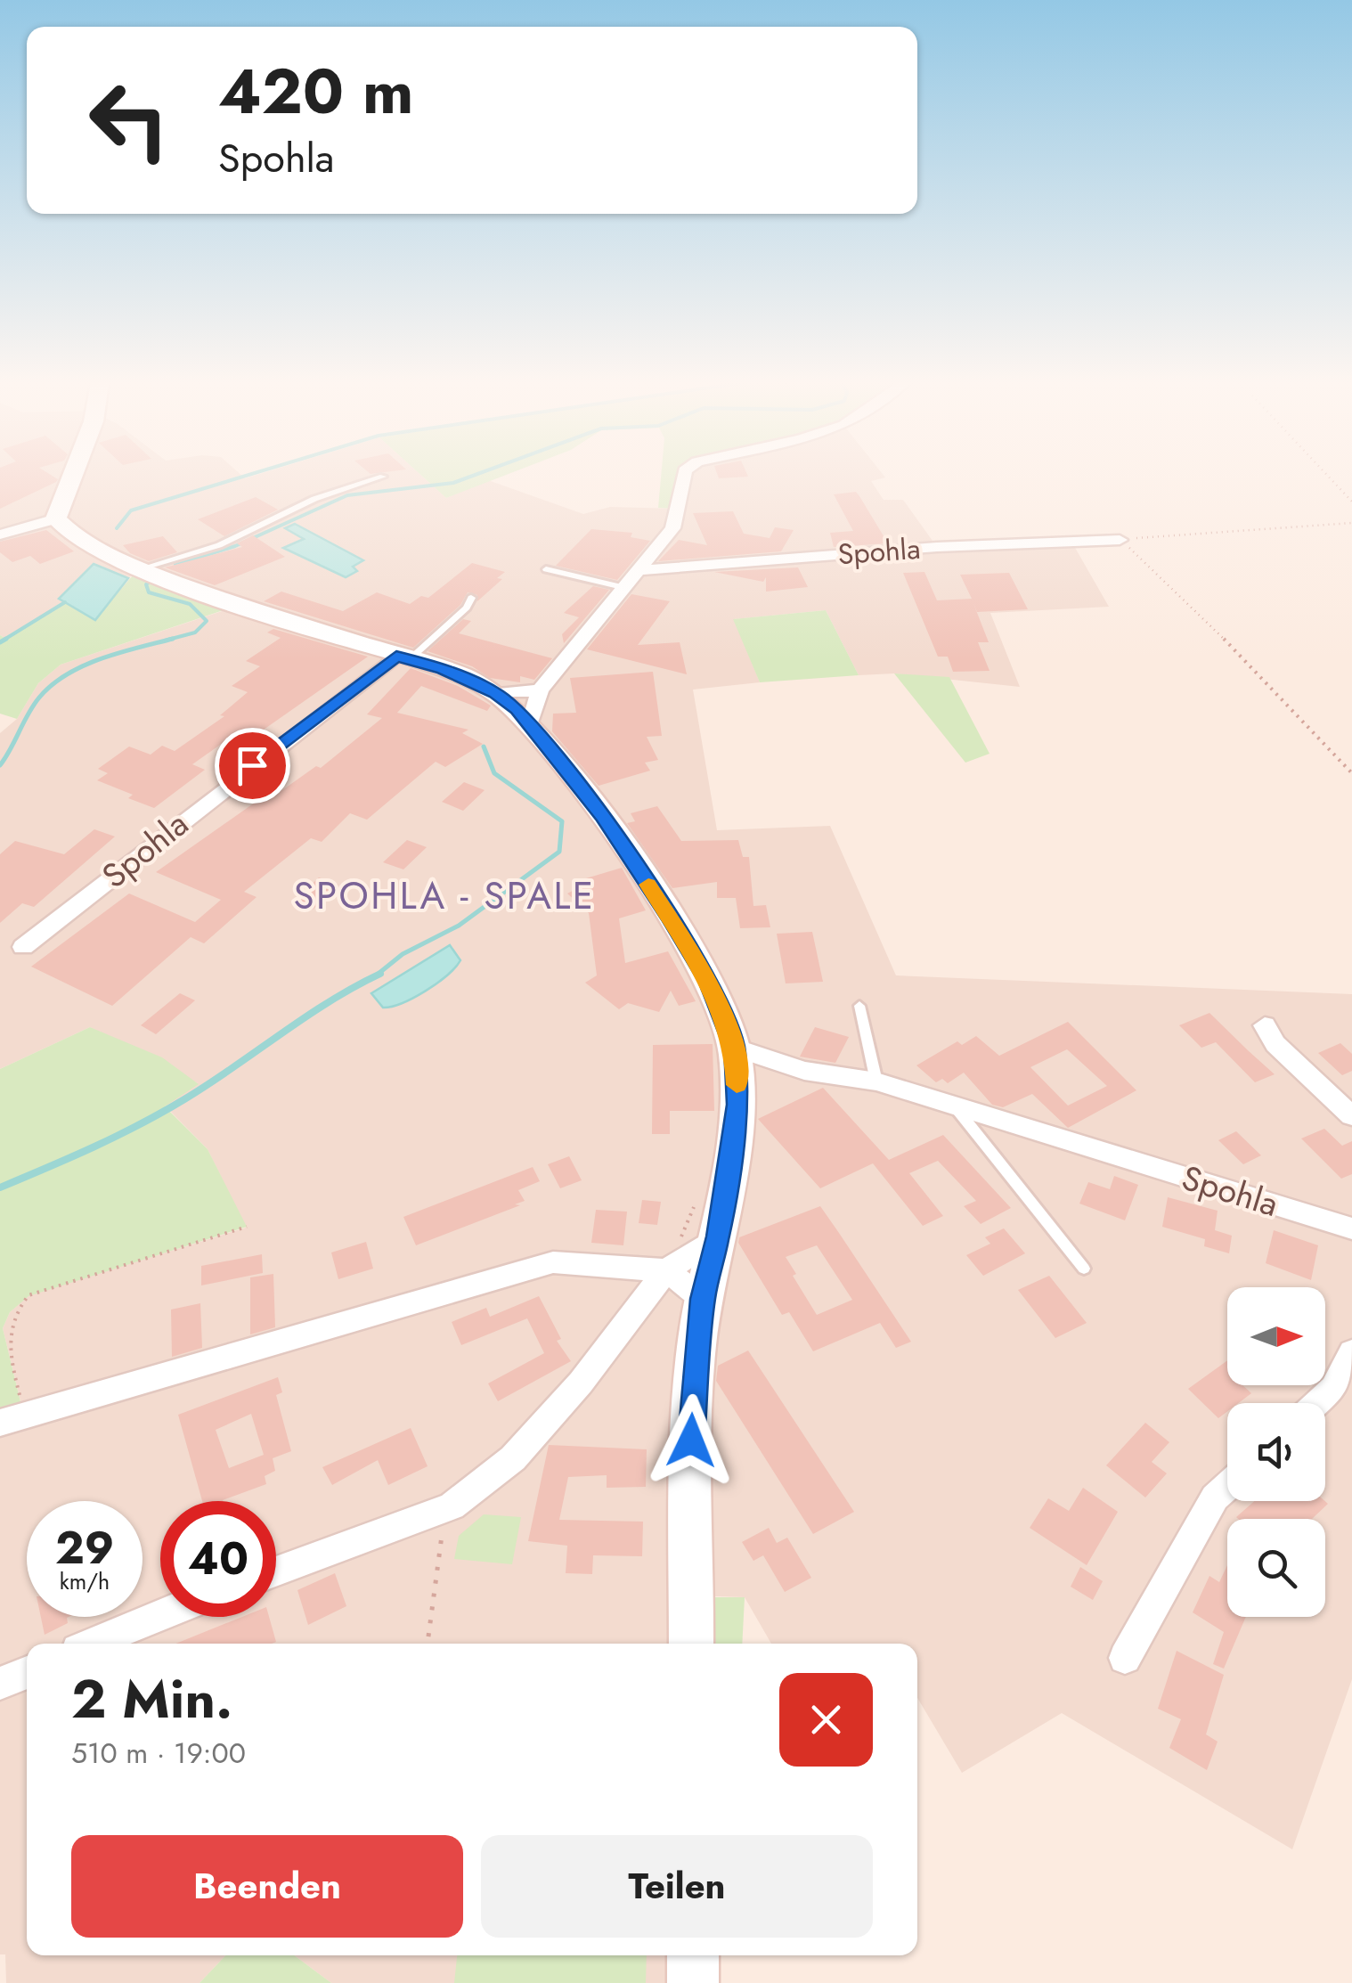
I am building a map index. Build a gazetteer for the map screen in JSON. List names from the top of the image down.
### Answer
{
  "streets": {
    "street": ["Spohla"]
  },
  "districts": ["SPOHLA - SPALE"],
  "north": "right",
  "page": {
    "turn": ["420 m", "Spohla"],
    "speed": "29 km/h",
    "limit": "40",
    "heading": ["2 Min.", "510 m · 19:00"],
    "buttons": ["Beenden", "Teilen"]
  }
}
